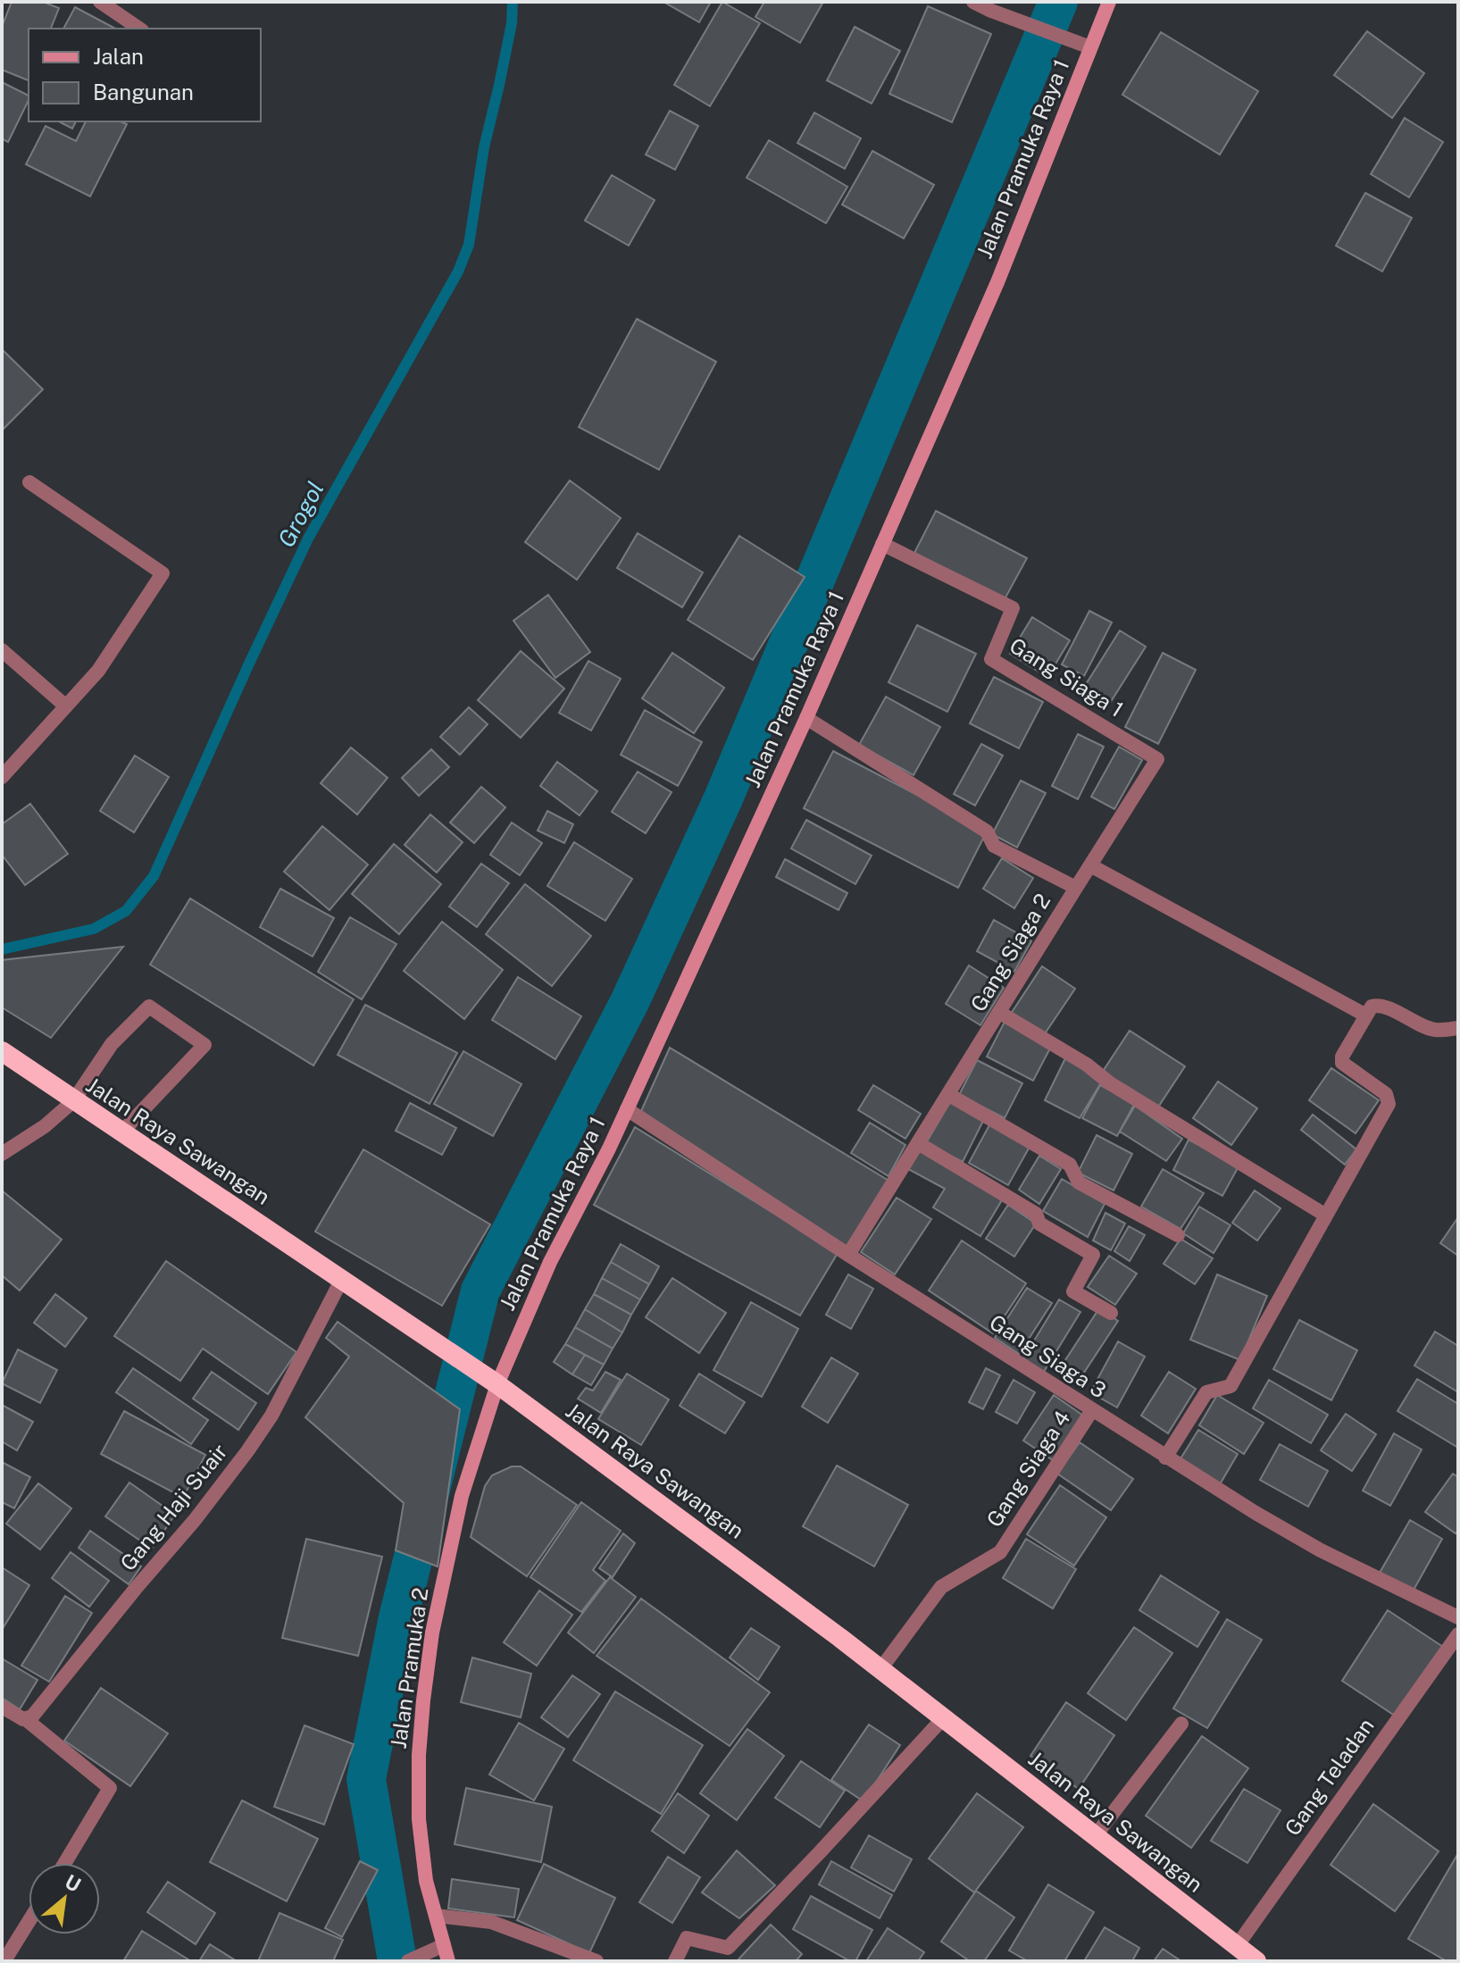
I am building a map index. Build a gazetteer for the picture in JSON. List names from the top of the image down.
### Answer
{
  "streets": {
    "highway": ["Jalan Raya Sawangan"],
    "main road": ["Jalan Pramuka Raya 1", "Jalan Pramuka 2"],
    "street": [
      "Gang Siaga 1",
      "Gang Siaga 2",
      "Gang Siaga 3",
      "Gang Siaga 4",
      "Gang Haji Suair",
      "Gang Teladan"
    ]
  },
  "crossings": [
    ["Jalan Pramuka Raya 1", "Gang Siaga 1"],
    ["Jalan Pramuka Raya 1", "Gang Siaga 2"],
    ["Jalan Pramuka Raya 1", "Jalan Raya Sawangan"],
    ["Jalan Pramuka Raya 1", "Gang Siaga 3"],
    ["Jalan Pramuka Raya 1", "Jalan Pramuka 2"],
    ["Gang Siaga 1", "Gang Siaga 2"],
    ["Gang Siaga 2", "Gang Siaga 3"],
    ["Jalan Raya Sawangan", "Gang Siaga 4"],
    ["Jalan Raya Sawangan", "Gang Haji Suair"],
    ["Jalan Raya Sawangan", "Jalan Pramuka 2"],
    ["Jalan Raya Sawangan", "Gang Teladan"],
    ["Gang Siaga 3", "Gang Siaga 4"]
  ],
  "water": ["Grogol"],
  "legend": ["Jalan", "Bangunan"],
  "north": "top right"
}
